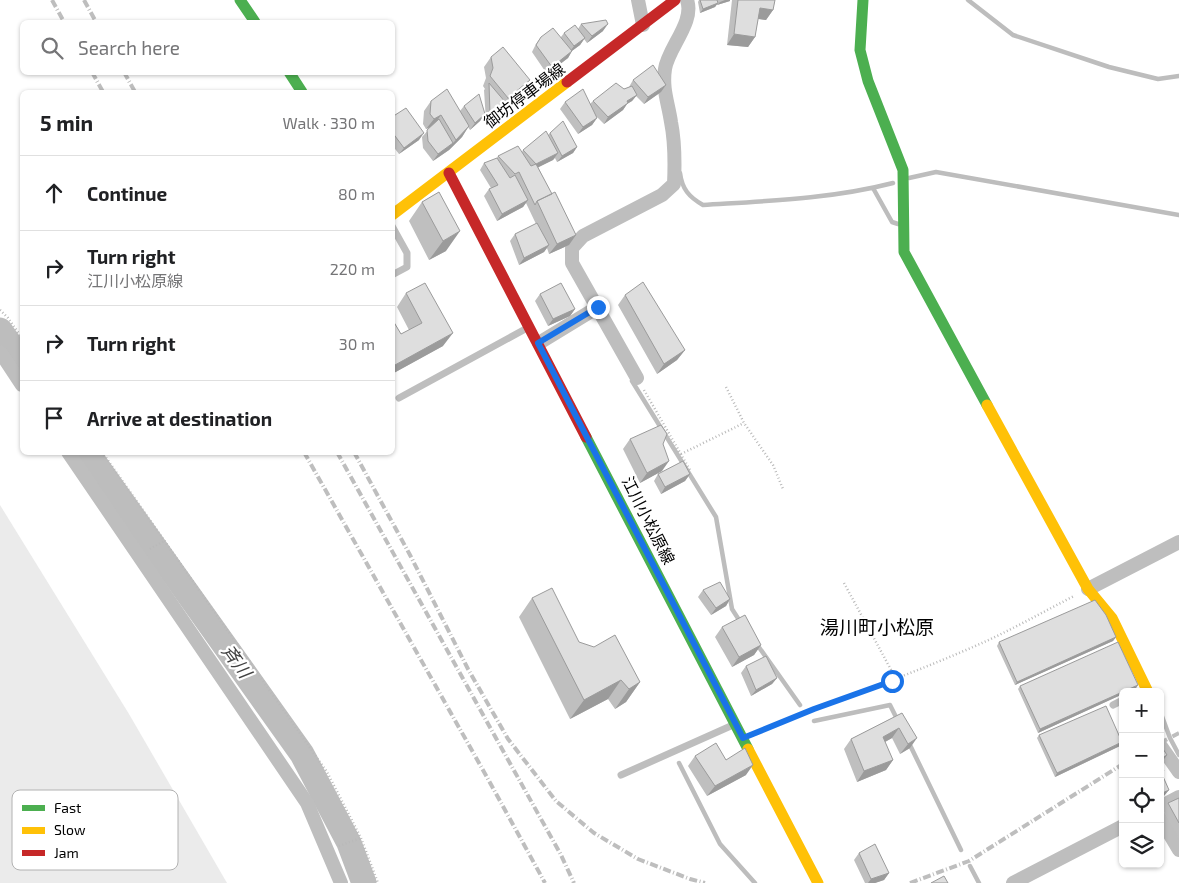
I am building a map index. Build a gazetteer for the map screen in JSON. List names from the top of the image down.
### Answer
{
  "streets": {
    "main road": ["御坊停車場線", "江川小松原線"]
  },
  "crossings": [
    ["御坊停車場線", "江川小松原線"]
  ],
  "districts": ["湯川町小松原"],
  "water": ["斉川"],
  "legend": ["Fast", "Slow", "Jam"],
  "page": {
    "search": "Search here",
    "heading": ["5 min", "Walk · 330 m"],
    "list": [
      ["Continue", "80 m"],
      ["Turn right", "江川小松原線", "220 m"],
      ["Turn right", "30 m"],
      "Arrive at destination"
    ],
    "map_buttons": ["+", "−"]
  }
}
